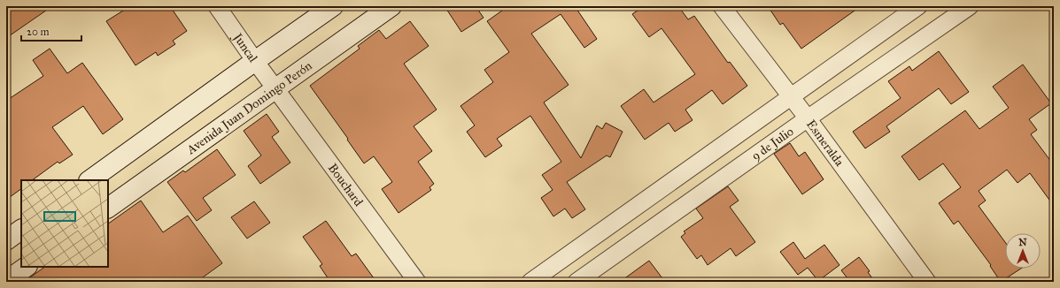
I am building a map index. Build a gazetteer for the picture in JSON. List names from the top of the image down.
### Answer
{
  "streets": {
    "main road": ["Avenida Juan Domingo Perón"],
    "street": [
      "Juncal",
      "9 de Julio",
      "Esmeralda",
      "Bouchard"
    ]
  },
  "crossings": [
    ["Juncal", "Avenida Juan Domingo Perón"],
    ["Juncal", "Bouchard"],
    ["Avenida Juan Domingo Perón", "Bouchard"],
    ["9 de Julio", "Esmeralda"]
  ],
  "scale_bar": "20 m",
  "north": "top"
}
